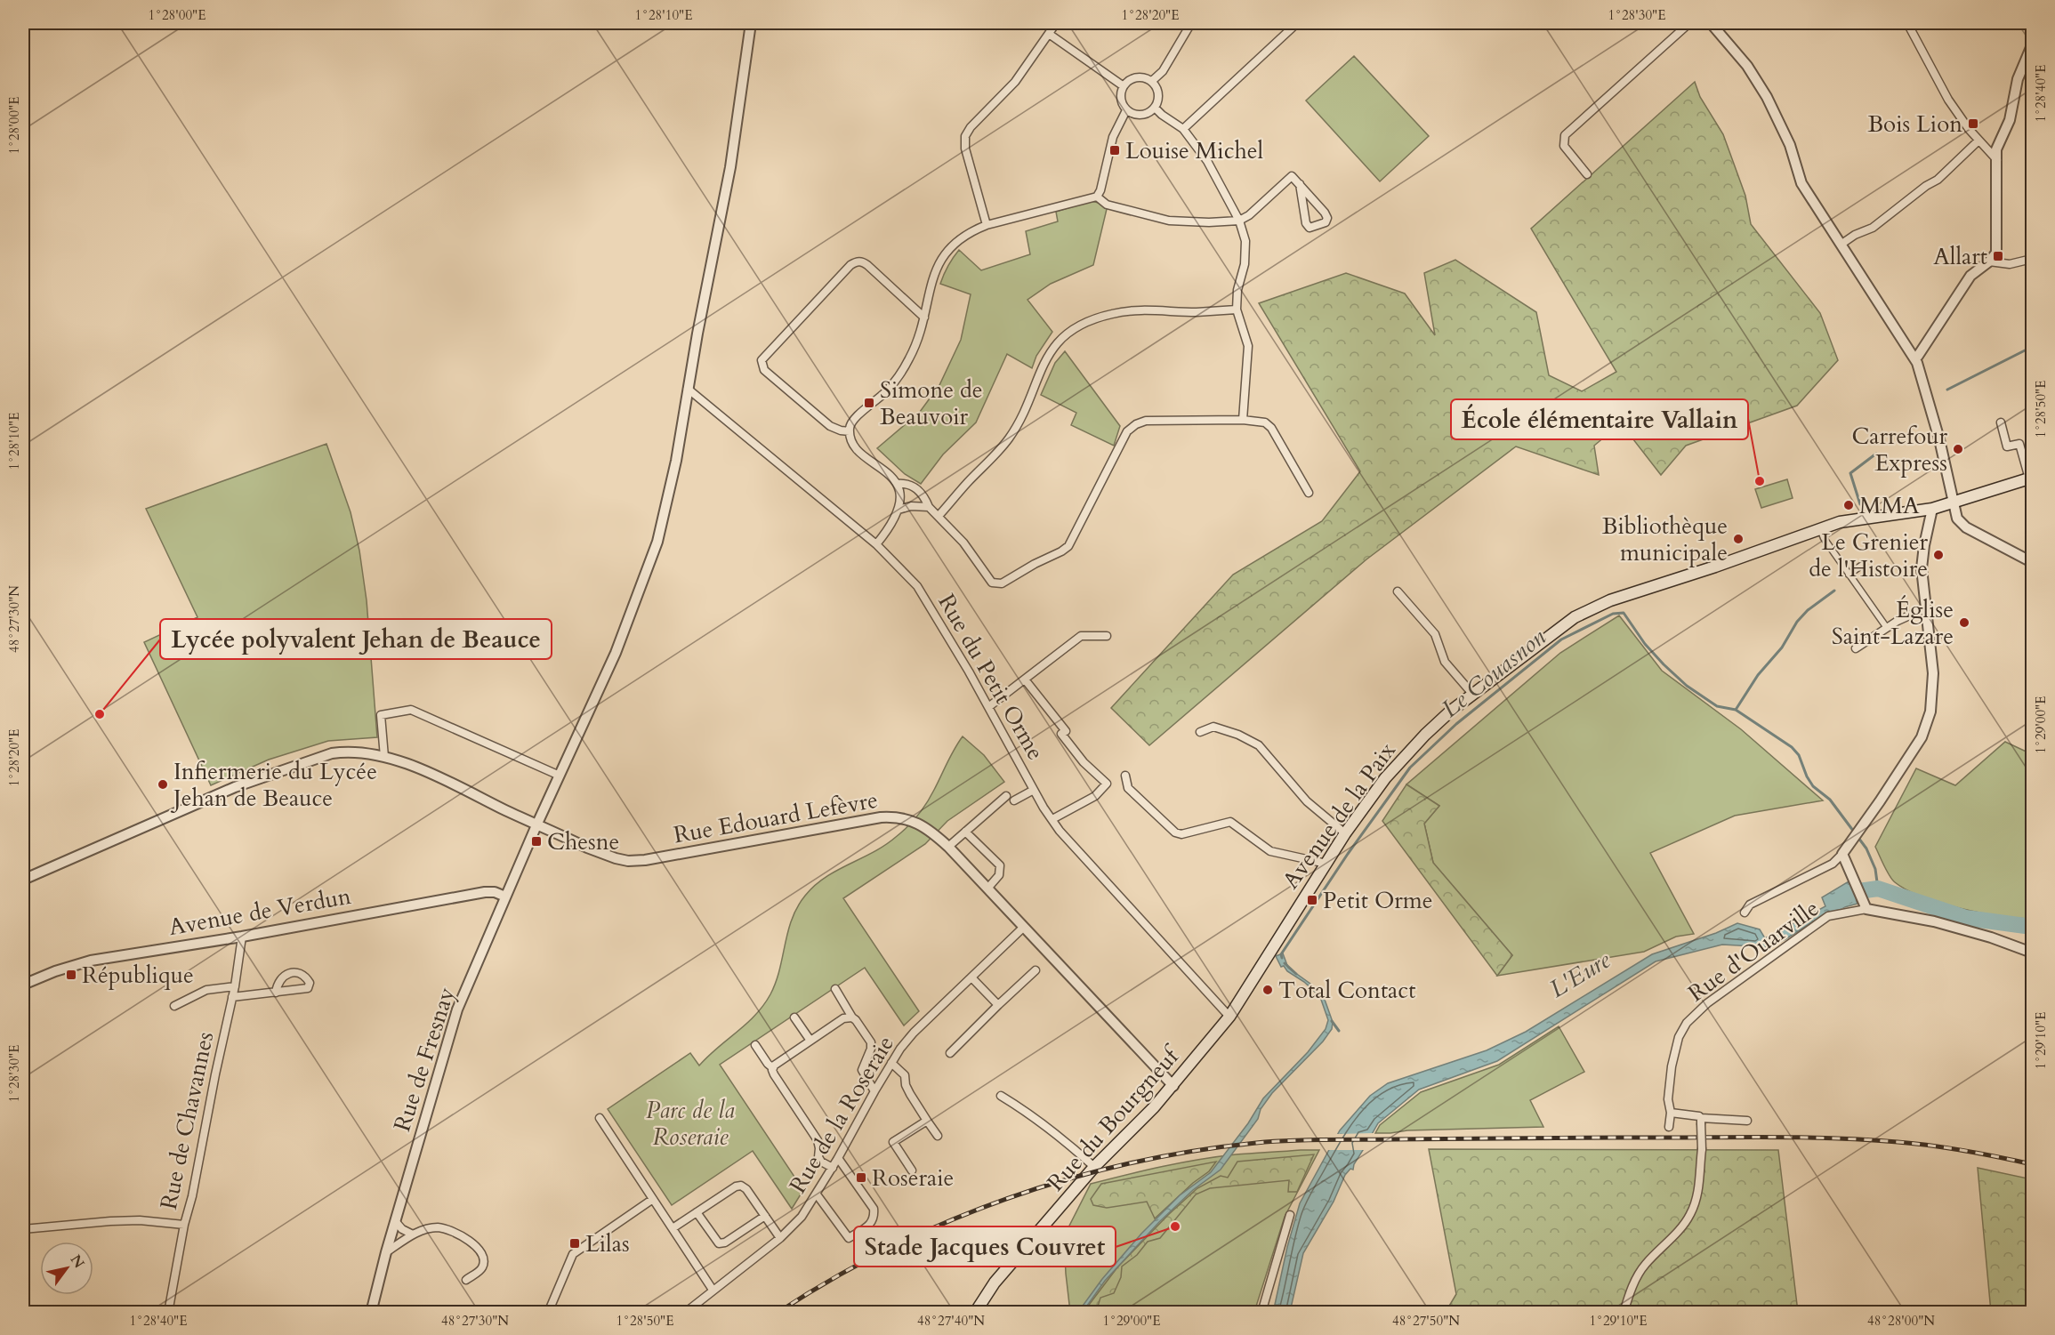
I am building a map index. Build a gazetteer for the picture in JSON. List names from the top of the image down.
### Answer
{
  "streets": {
    "main road": ["Avenue de la Paix", "Rue du Bourgneuf"],
    "street": [
      "Rue du Petit Orme",
      "Rue Edouard Lefèvre",
      "Avenue de Verdun",
      "Rue d'Ouarville",
      "Rue de Fresnay",
      "Rue de la Roseraie",
      "Rue de Chavannes"
    ]
  },
  "crossings": [
    ["Rue du Petit Orme", "Rue de Fresnay"],
    ["Rue du Petit Orme", "Rue du Bourgneuf"],
    ["Avenue de la Paix", "Rue du Bourgneuf"],
    ["Rue Edouard Lefèvre", "Rue de Fresnay"],
    ["Rue Edouard Lefèvre", "Rue de la Roseraie"],
    ["Rue Edouard Lefèvre", "Rue du Bourgneuf"],
    ["Avenue de Verdun", "Rue de Fresnay"],
    ["Avenue de Verdun", "Rue de Chavannes"]
  ],
  "water": ["Le Couasnon", "L'Eure"],
  "parks": ["Parc de la Roseraie"],
  "places": {
    "transit": [
      "Bois Lion",
      "Louise Michel",
      "Allart",
      "Simone de Beauvoir",
      "Chesne",
      "Petit Orme",
      "République",
      "Roseraie",
      "Lilas"
    ],
    "other": [
      "Carrefour Express",
      "École élémentaire Vallain",
      "MMA",
      "Bibliothèque municipale",
      "Le Grenier de l'Histoire",
      "Église Saint-Lazare",
      "Lycée polyvalent Jehan de Beauce",
      "Infiermerie du Lycée Jehan de Beauce",
      "Total Contact",
      "Stade Jacques Couvret"
    ]
  },
  "north": "top right",
  "coordinates": [
    "1°28'00\"E",
    "1°28'10\"E",
    "1°28'20\"E",
    "1°28'30\"E",
    "1°28'40\"E",
    "1°28'50\"E",
    "48°27'30\"N",
    "1°29'00\"E",
    "1°29'10\"E",
    "48°27'40\"N",
    "48°27'50\"N",
    "48°28'00\"N"
  ]
}
